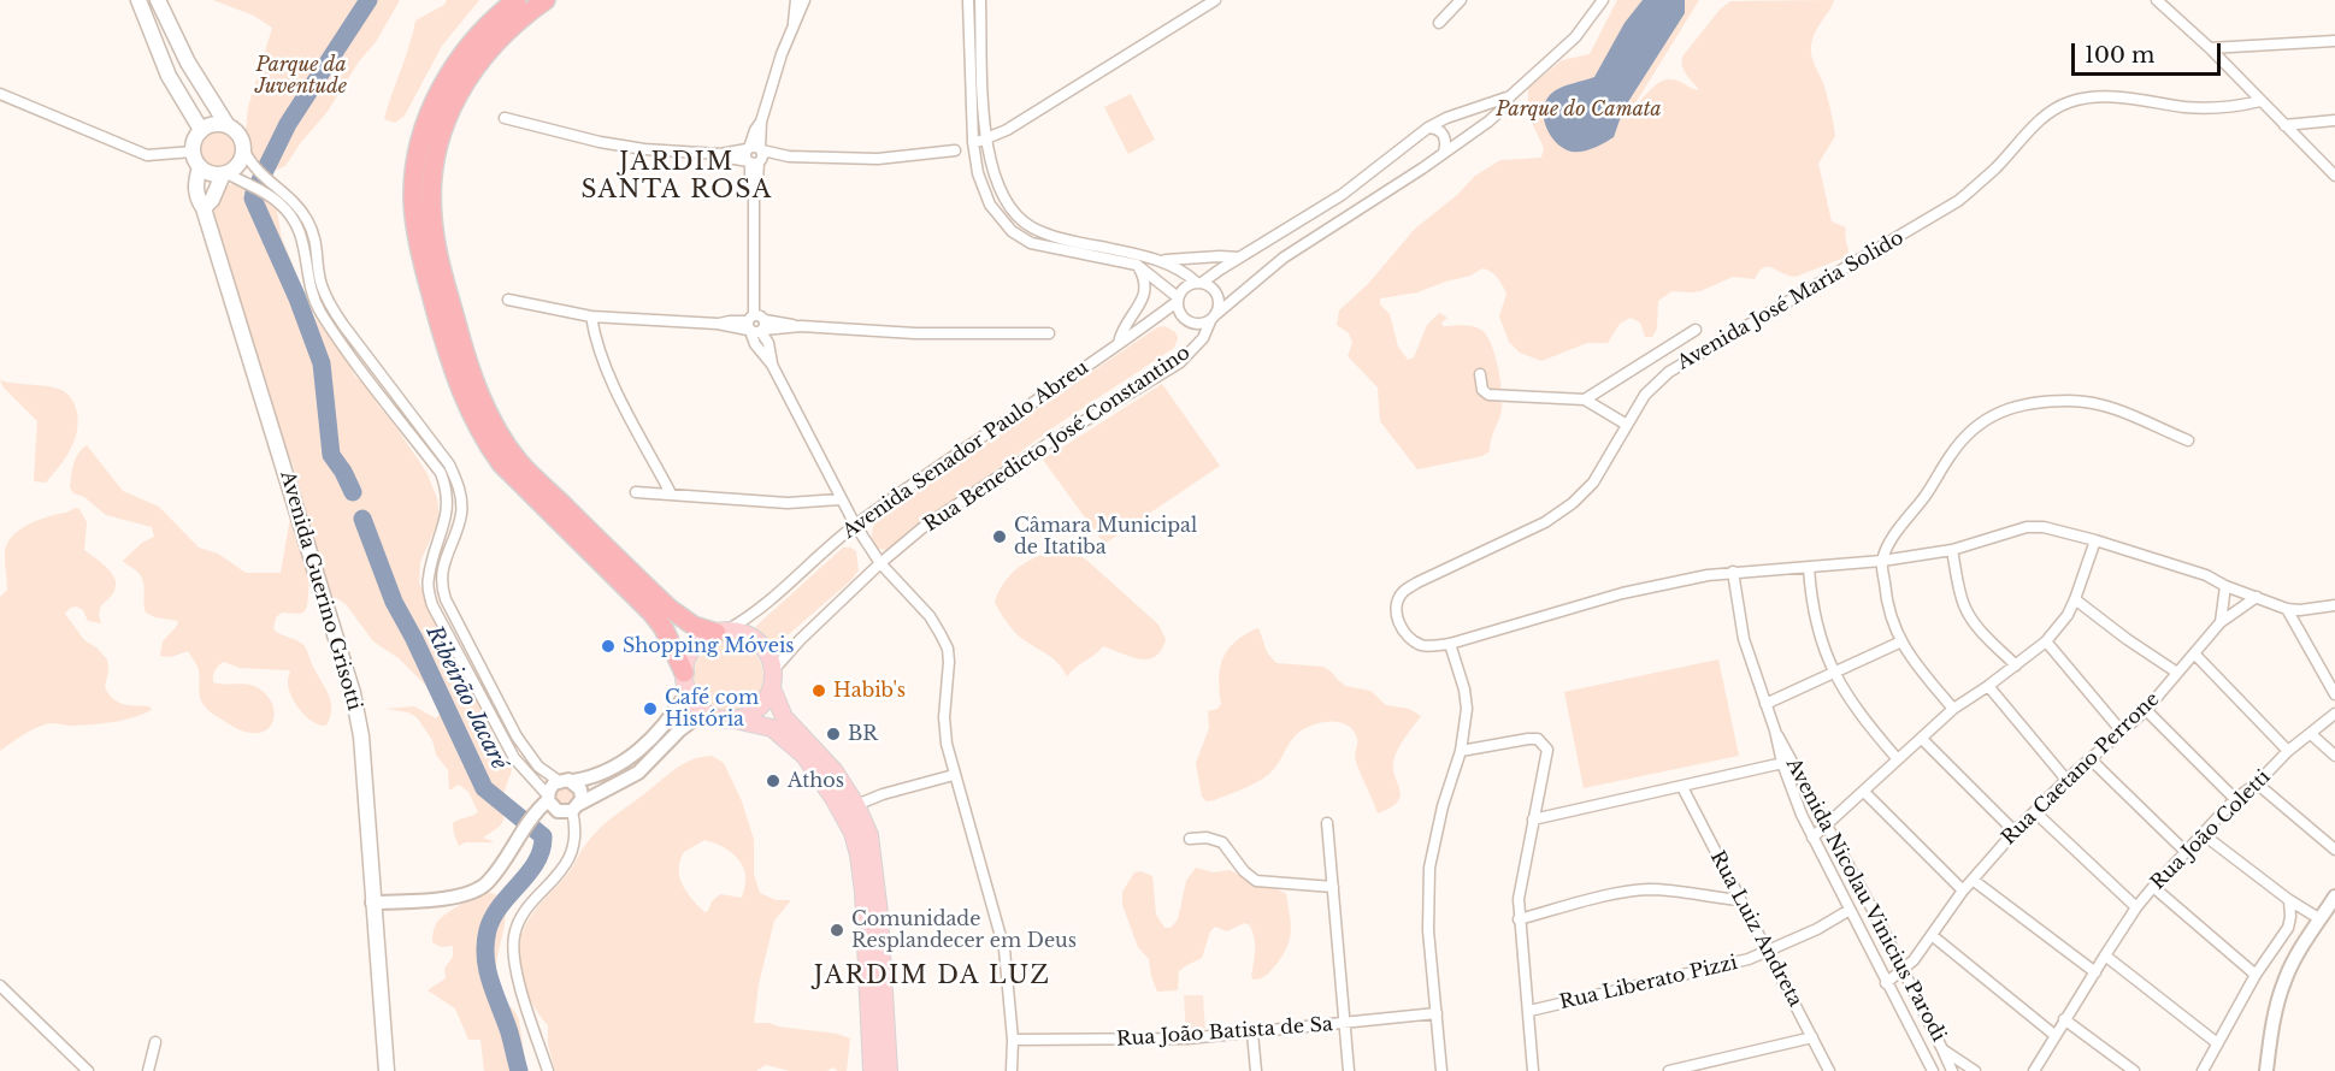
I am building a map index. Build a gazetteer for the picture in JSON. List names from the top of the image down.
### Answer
{
  "streets": {
    "main road": ["Avenida Guerino Grisotti"],
    "street": [
      "Avenida José Maria Solido",
      "Rua Benedicto José Constantino",
      "Avenida Senador Paulo Abreu",
      "Rua Caetano Perrone",
      "Rua João Coletti",
      "Avenida Nicolau Vinicius Parodi",
      "Rua Luiz Andreta",
      "Rua Liberato Pizzi",
      "Rua João Batista de Sa"
    ]
  },
  "crossings": [
    ["Avenida José Maria Solido", "Rua Caetano Perrone"],
    ["Avenida José Maria Solido", "Avenida Nicolau Vinicius Parodi"],
    ["Rua Benedicto José Constantino", "Avenida Senador Paulo Abreu"],
    ["Rua Caetano Perrone", "Avenida Nicolau Vinicius Parodi"],
    ["Avenida Nicolau Vinicius Parodi", "Rua Liberato Pizzi"],
    ["Rua Luiz Andreta", "Rua Liberato Pizzi"]
  ],
  "districts": ["JARDIM SANTA ROSA", "JARDIM DA LUZ"],
  "water": ["Ribeirão Jacaré"],
  "parks": ["Parque da Juventude", "Parque do Camata"],
  "places": [
    "Câmara Municipal de Itatiba",
    "Shopping Móveis",
    "Habib's",
    "Café com História",
    "BR",
    "Athos",
    "Comunidade Resplandecer em Deus"
  ],
  "scale_bar": "100 m"
}
